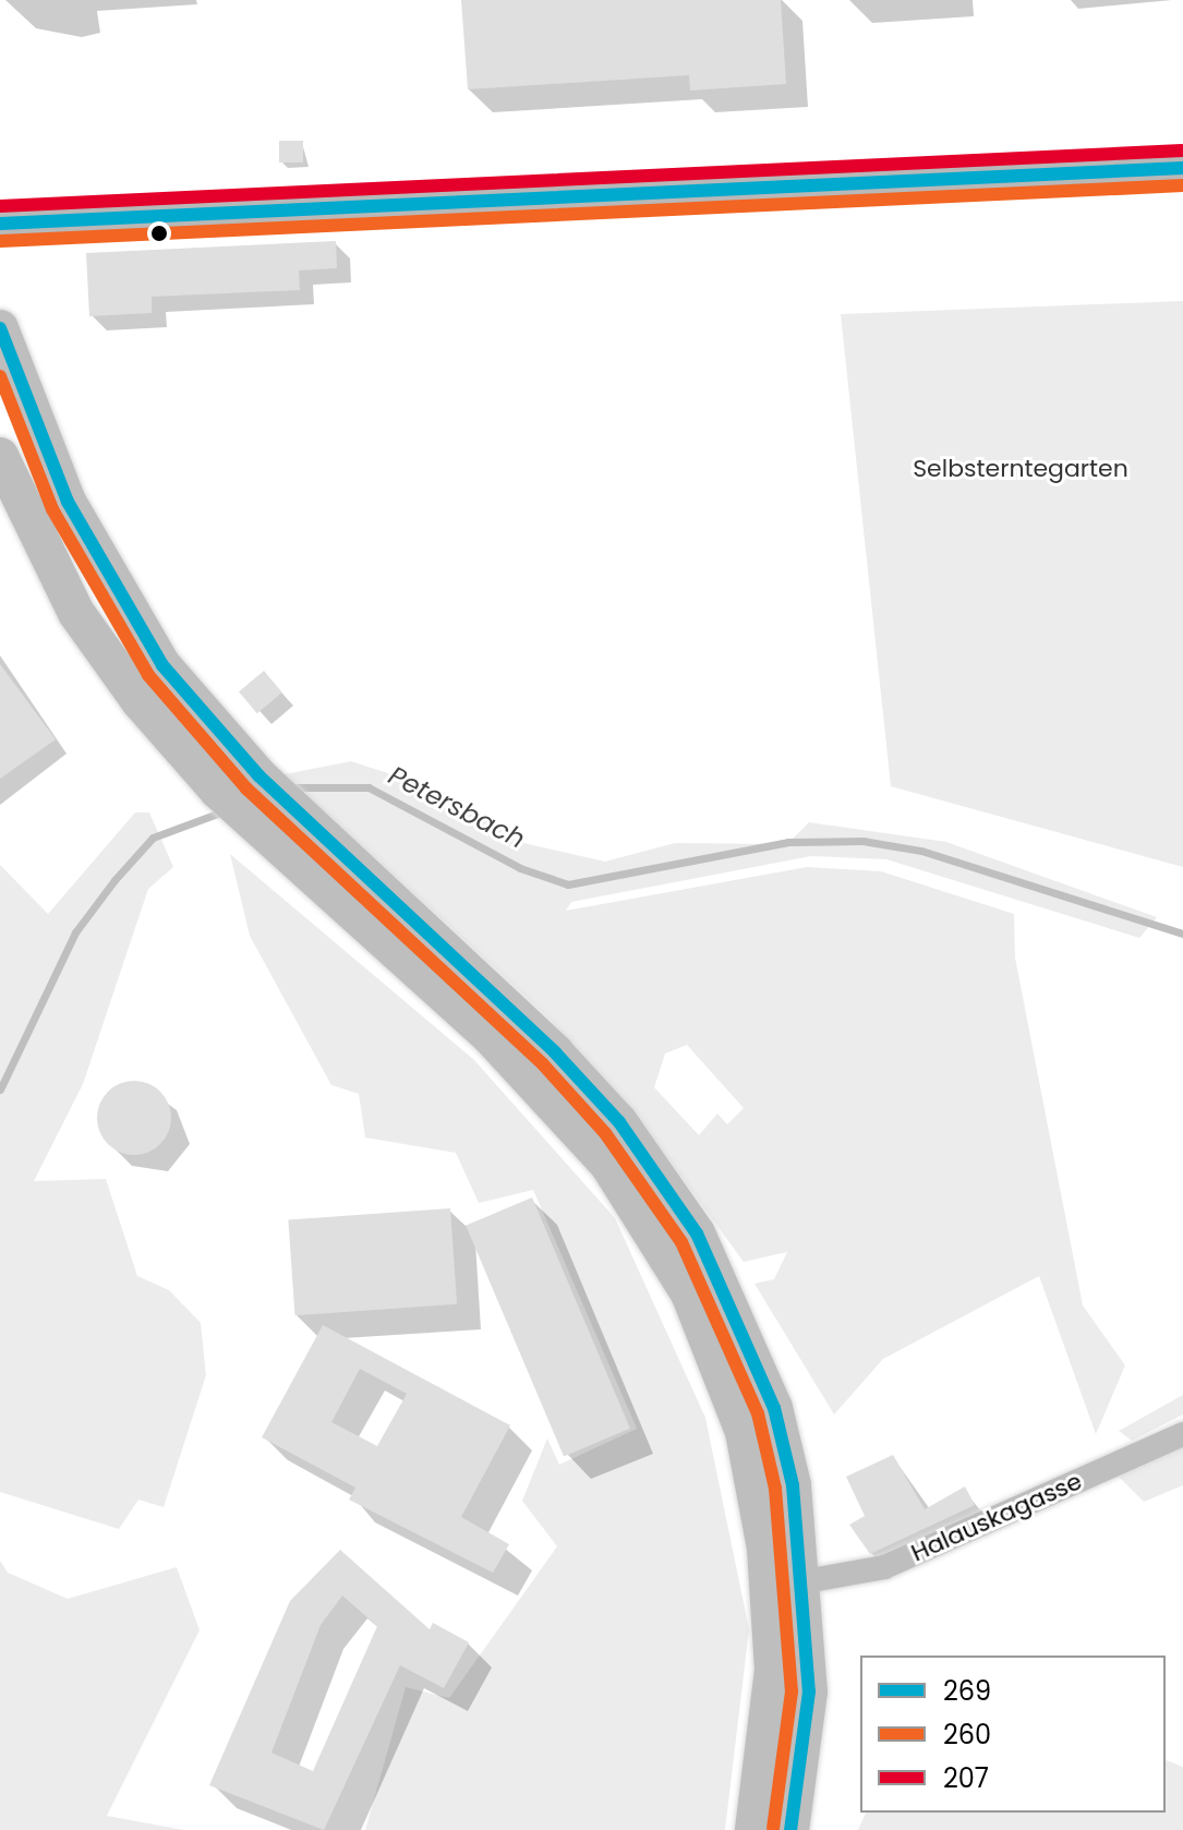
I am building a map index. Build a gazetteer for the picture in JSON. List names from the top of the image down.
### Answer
{
  "streets": {
    "street": ["Halauskagasse"]
  },
  "water": ["Petersbach"],
  "parks": ["Selbsterntegarten"],
  "lines": ["transit line 207", "transit line 269", "transit line 260"],
  "legend": ["269", "260", "207"]
}
